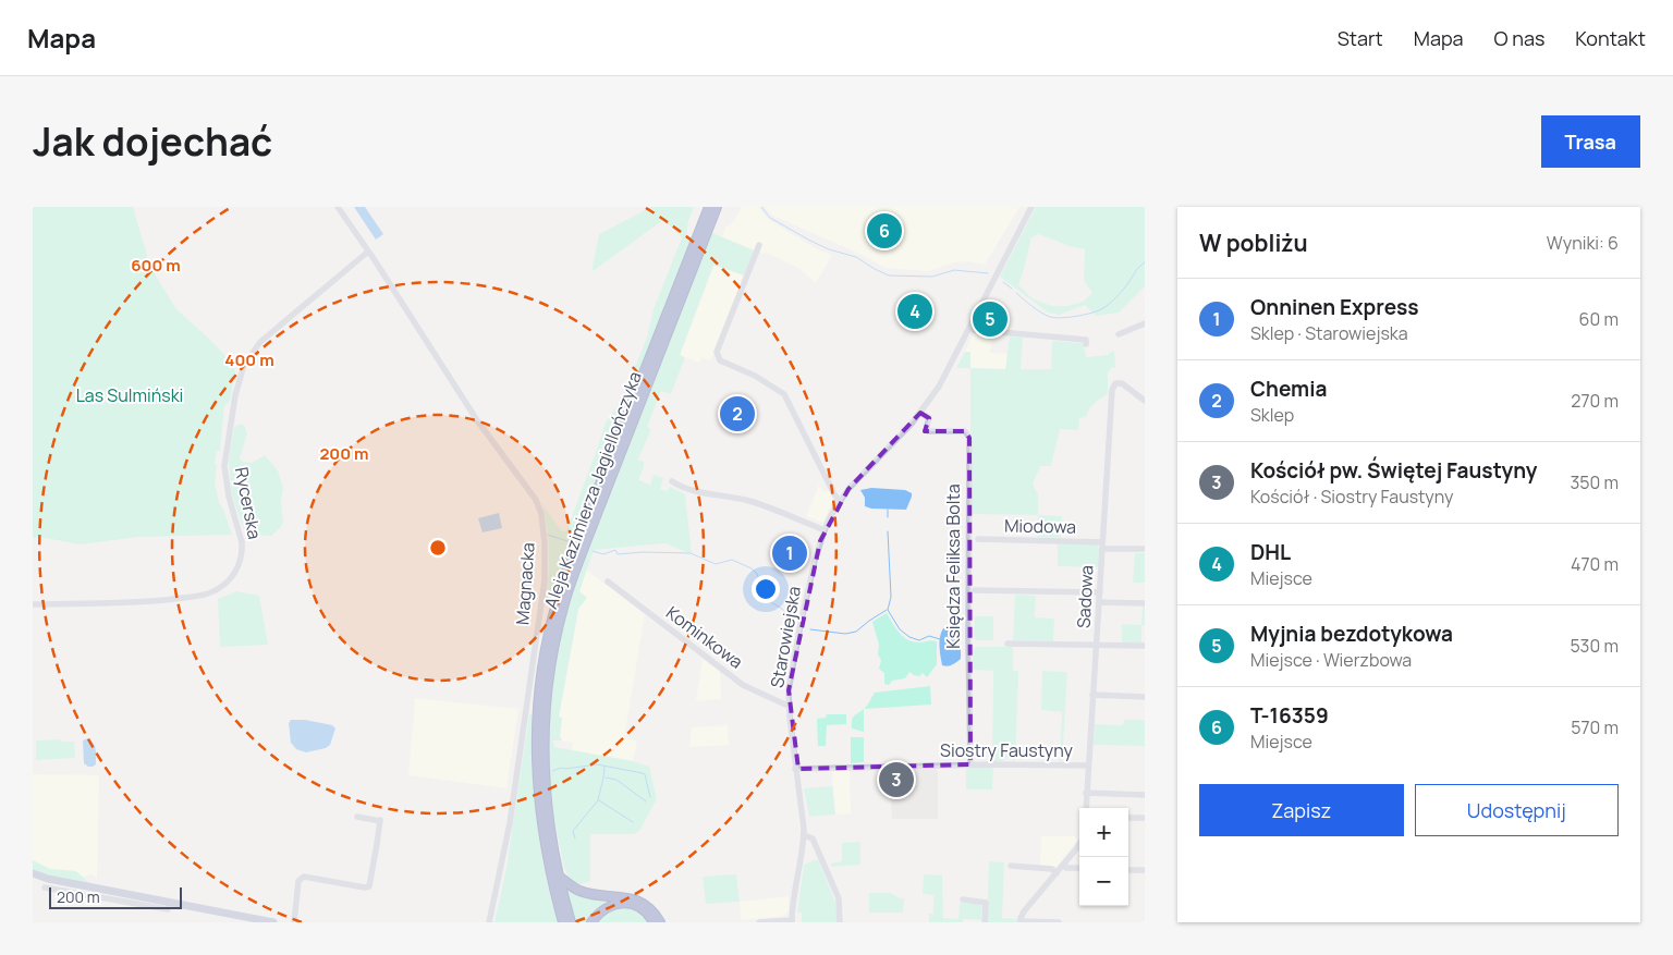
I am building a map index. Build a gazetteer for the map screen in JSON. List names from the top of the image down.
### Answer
{
  "streets": {
    "highway": ["Aleja Kazimierza Jagiellończyka"],
    "street": [
      "Rycerska",
      "Miodowa",
      "Księdza Feliksa Bolta",
      "Magnacka",
      "Sadowa",
      "Kominkowa",
      "Starowiejska",
      "Siostry Faustyny"
    ]
  },
  "crossings": [
    ["Rycerska", "Magnacka"],
    ["Miodowa", "Sadowa"],
    ["Księdza Feliksa Bolta", "Starowiejska"],
    ["Księdza Feliksa Bolta", "Siostry Faustyny"],
    ["Sadowa", "Siostry Faustyny"],
    ["Kominkowa", "Starowiejska"],
    ["Starowiejska", "Siostry Faustyny"]
  ],
  "parks": ["Las Sulmiński"],
  "scale_bar": "200 m",
  "page": {
    "header": "Mapa",
    "nav": [
      "Start",
      "Mapa",
      "O nas",
      "Kontakt"
    ],
    "title": "Jak dojechać",
    "buttons": [
      "Trasa",
      ["Zapisz", "Udostępnij"]
    ],
    "heading": ["W pobliżu", "Wyniki: 6"],
    "pins": [
      "6",
      "4",
      "5",
      "2",
      "1",
      "3"
    ],
    "list": [
      {
        "mark": "1",
        "name": "Onninen Express",
        "note": "Sklep · Starowiejska",
        "value": "60 m"
      },
      {
        "mark": "2",
        "name": "Chemia",
        "note": "Sklep",
        "value": "270 m"
      },
      {
        "mark": "3",
        "name": "Kościół pw. Świętej Faustyny",
        "note": "Kościół · Siostry Faustyny",
        "value": "350 m"
      },
      {
        "mark": "4",
        "name": "DHL",
        "note": "Miejsce",
        "value": "470 m"
      },
      {
        "mark": "5",
        "name": "Myjnia bezdotykowa",
        "note": "Miejsce · Wierzbowa",
        "value": "530 m"
      },
      {
        "mark": "6",
        "name": "T-16359",
        "note": "Miejsce",
        "value": "570 m"
      }
    ],
    "map_buttons": ["+", "−"],
    "scale": "200 m"
  },
  "rings": ["600 m", "400 m", "200 m"]
}
